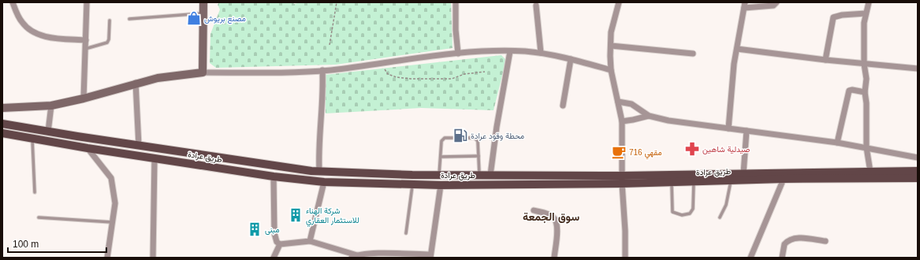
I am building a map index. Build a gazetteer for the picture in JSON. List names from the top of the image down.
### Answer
{
  "streets": {
    "main road": ["طريق عرادة"]
  },
  "districts": ["سوق الجمعة"],
  "places": {
    "shop": ["مصنع بريوش"],
    "fuel station": ["محطة وقود عرادة"],
    "pharmacy": ["صيدلية شاهين"],
    "cafe": ["مقهي 716"],
    "building": ["شركة الهناء للاستثمار العقاري", "مبنى"]
  },
  "scale_bar": "100 m"
}
